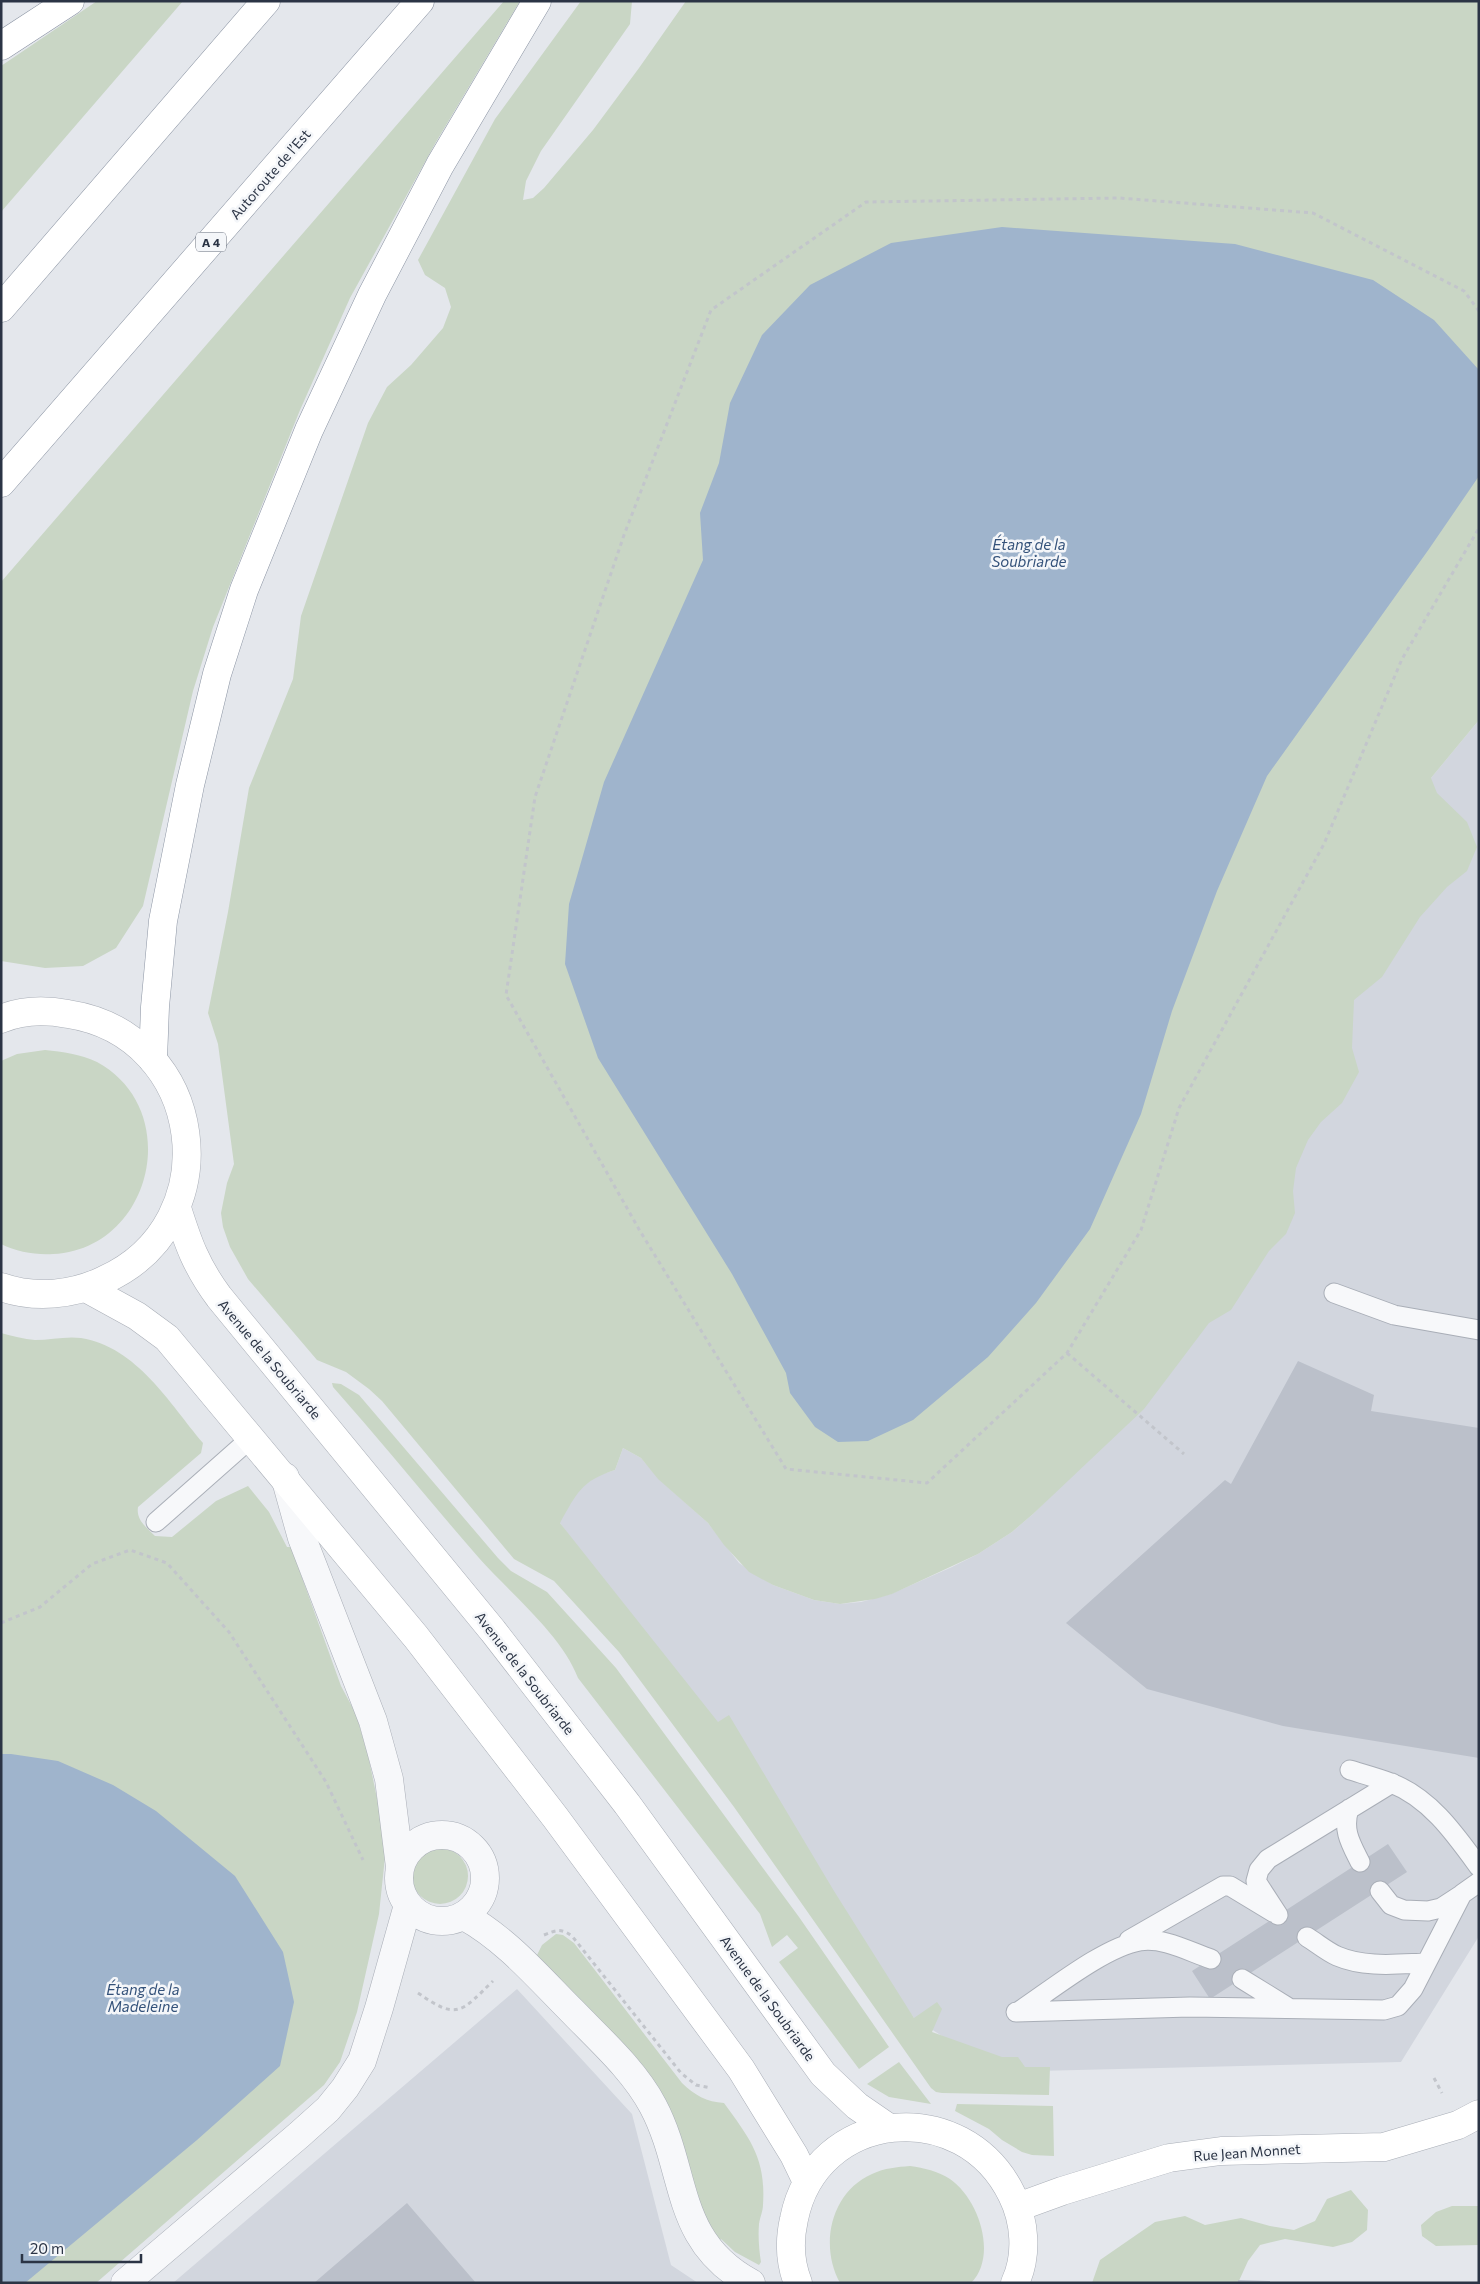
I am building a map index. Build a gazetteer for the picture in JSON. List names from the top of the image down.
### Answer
{
  "streets": {
    "main road": [
      "Autoroute de l’Est",
      "A 4",
      "Avenue de la Soubriarde",
      "Rue Jean Monnet"
    ]
  },
  "water": ["Étang de la Soubriarde", "Étang de la Madeleine"],
  "scale_bar": "20 m"
}
